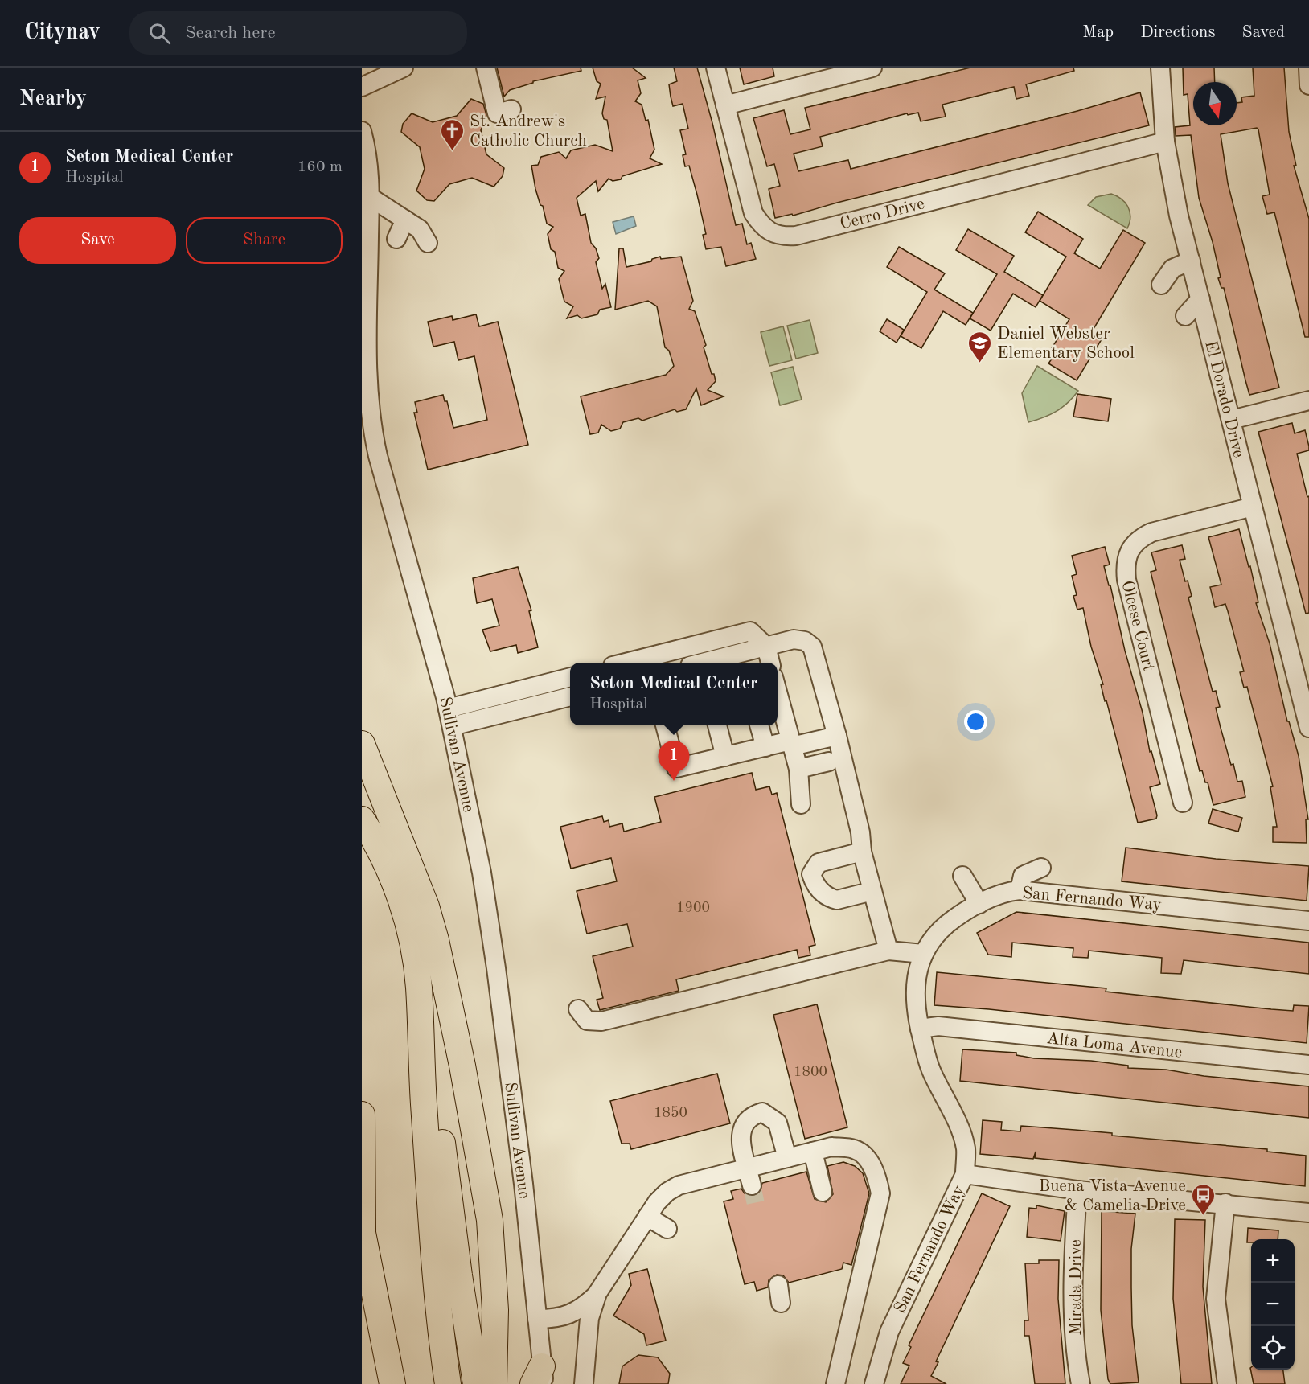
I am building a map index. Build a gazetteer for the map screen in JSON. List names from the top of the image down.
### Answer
{
  "streets": {
    "street": [
      "Cerro Drive",
      "El Dorado Drive",
      "Olcese Court",
      "Sullivan Avenue",
      "San Fernando Way",
      "Alta Loma Avenue",
      "Mirada Drive"
    ]
  },
  "crossings": [
    ["Cerro Drive", "El Dorado Drive"],
    ["El Dorado Drive", "Olcese Court"],
    ["San Fernando Way", "Alta Loma Avenue"]
  ],
  "places": {
    "church": ["St. Andrew's Catholic Church"],
    "school or university": ["Daniel Webster Elementary School"],
    "bus stop": ["Buena Vista Avenue & Camelia Drive"]
  },
  "house_numbers": ["1900", "1800", "1850"],
  "north": "bottom",
  "page": {
    "header": "Citynav",
    "search": "Search here",
    "nav": ["Map", "Directions", "Saved"],
    "heading": "Nearby",
    "list": [
      {
        "mark": "1",
        "name": "Seton Medical Center",
        "note": "Hospital",
        "value": "160 m"
      }
    ],
    "buttons": ["Save", "Share"],
    "popup": ["Seton Medical Center", "Hospital"],
    "pins": "1",
    "map_buttons": ["+", "−"]
  }
}
